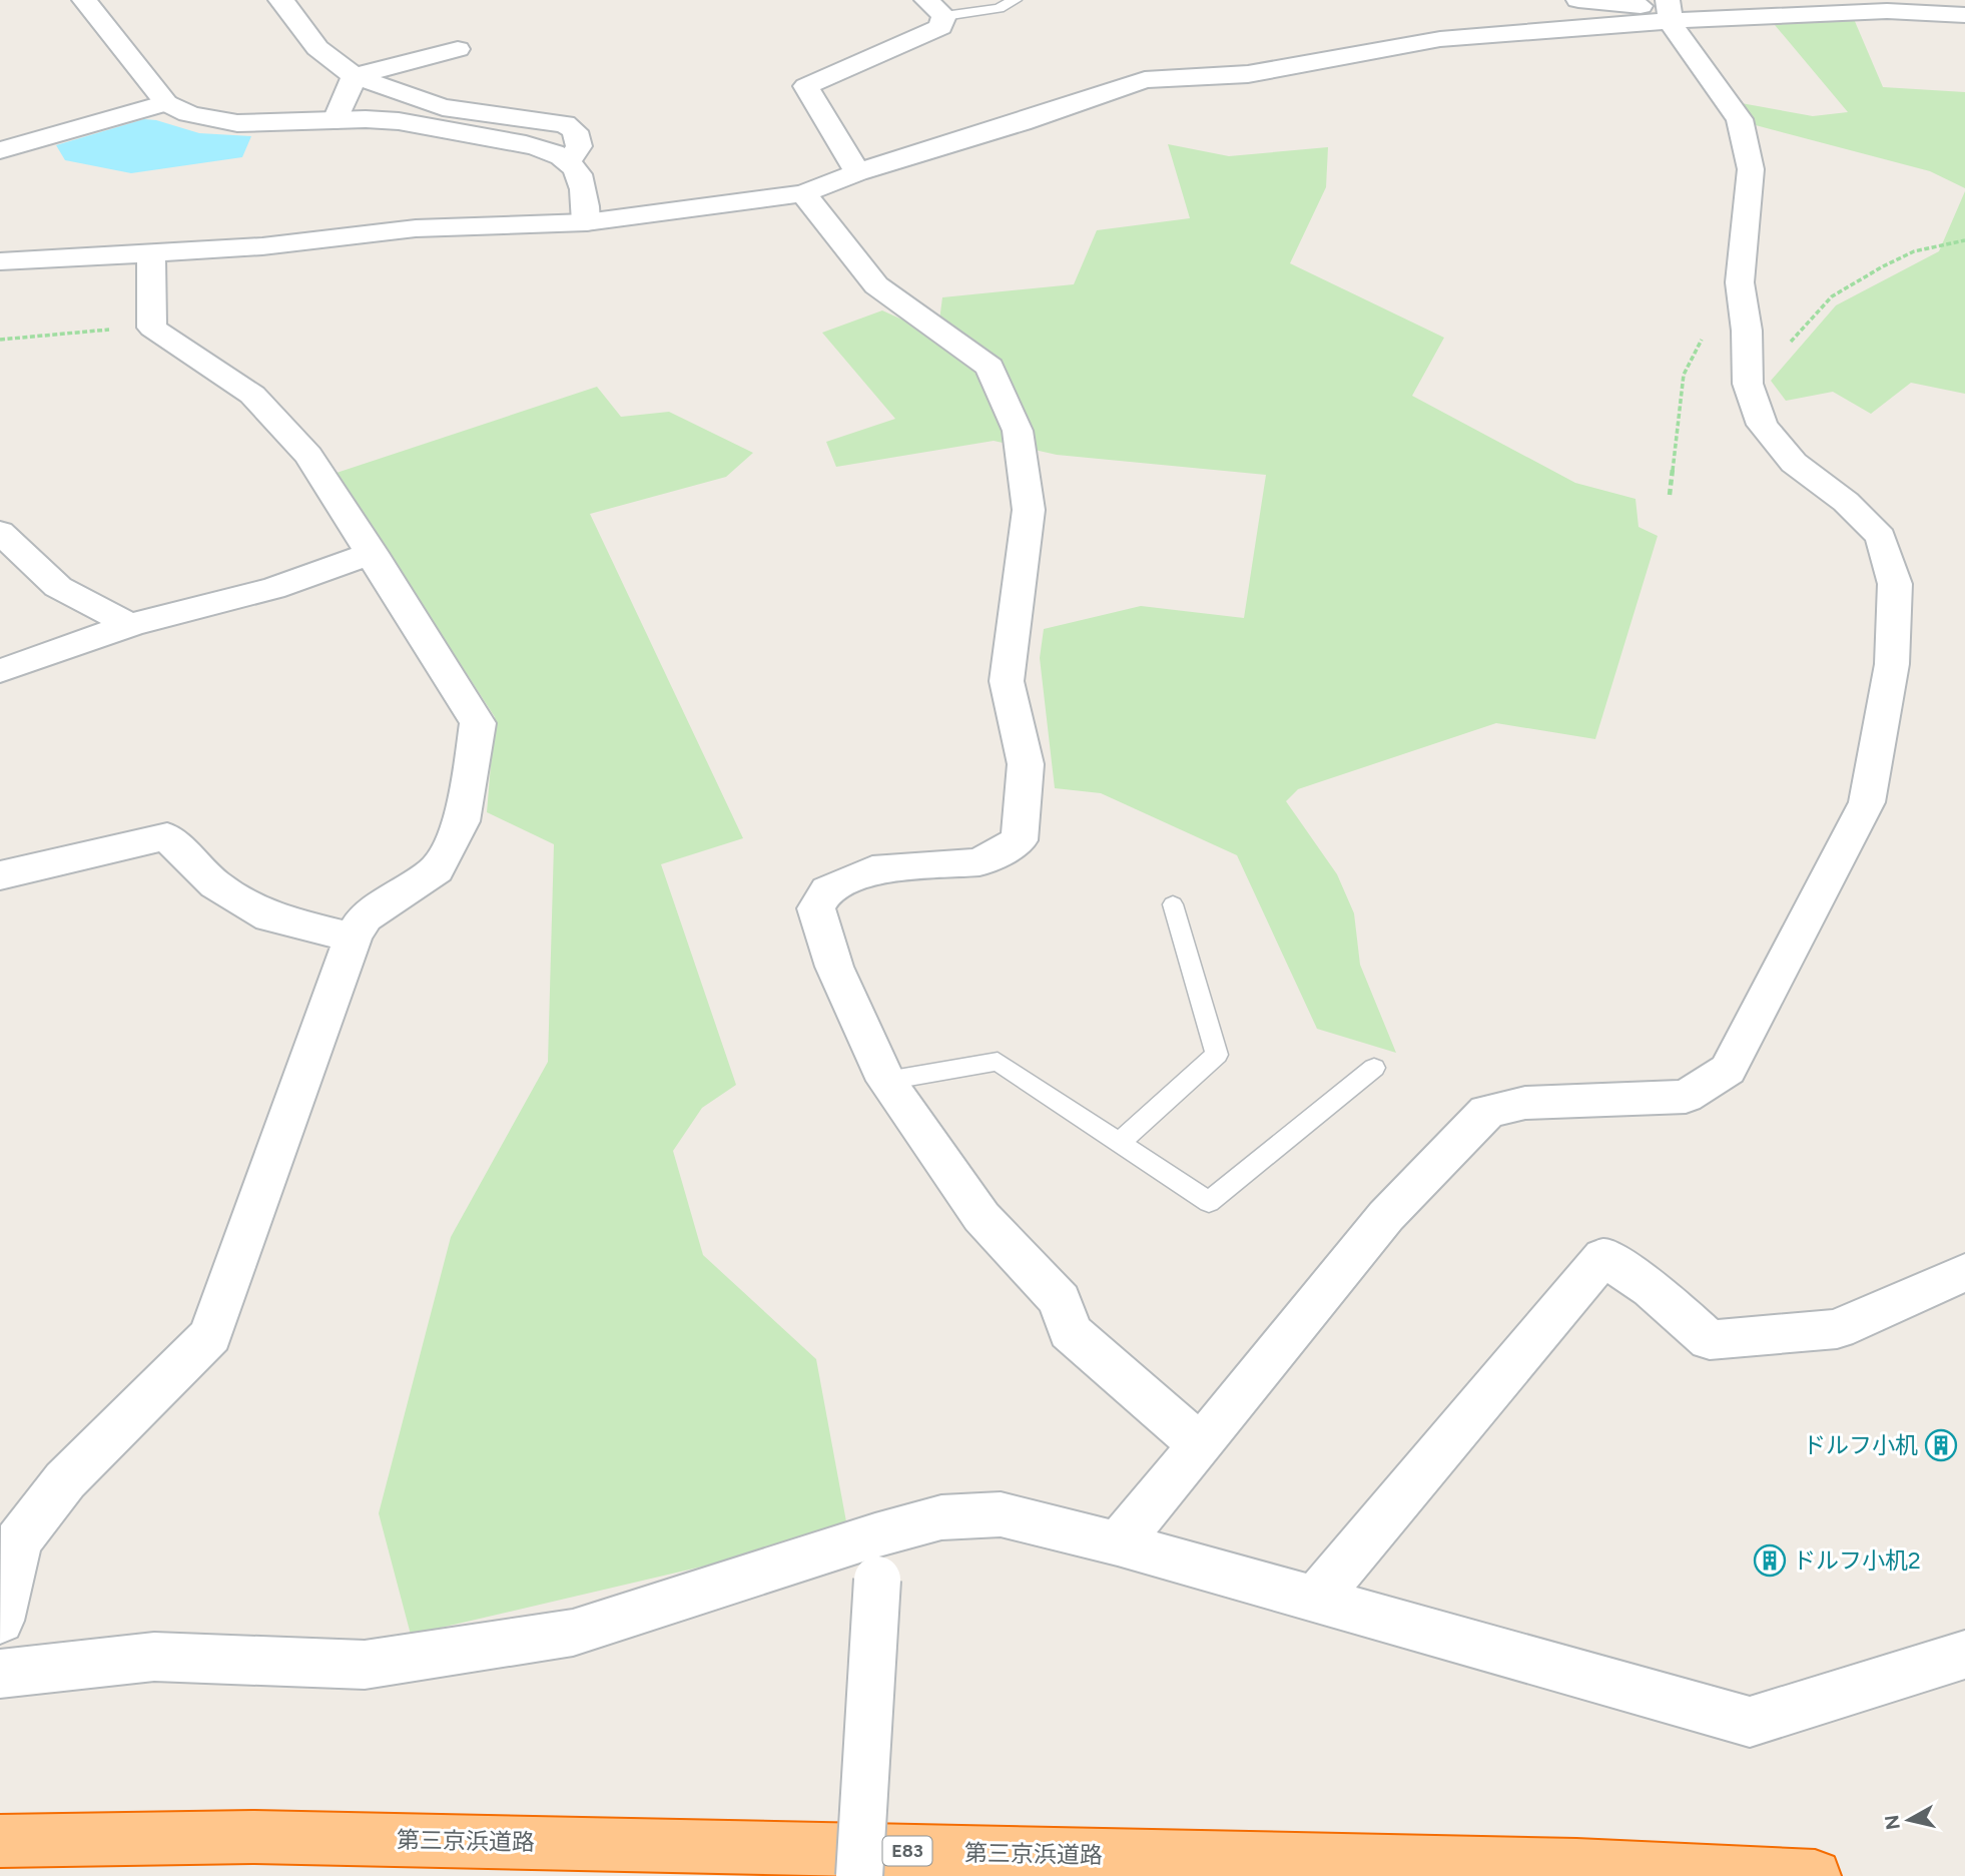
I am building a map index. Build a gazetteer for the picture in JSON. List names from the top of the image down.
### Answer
{
  "streets": {
    "highway": ["第三京浜道路", "E83"]
  },
  "places": {
    "building": ["ドルフ小机", "ドルフ小机2"]
  },
  "north": "left"
}
